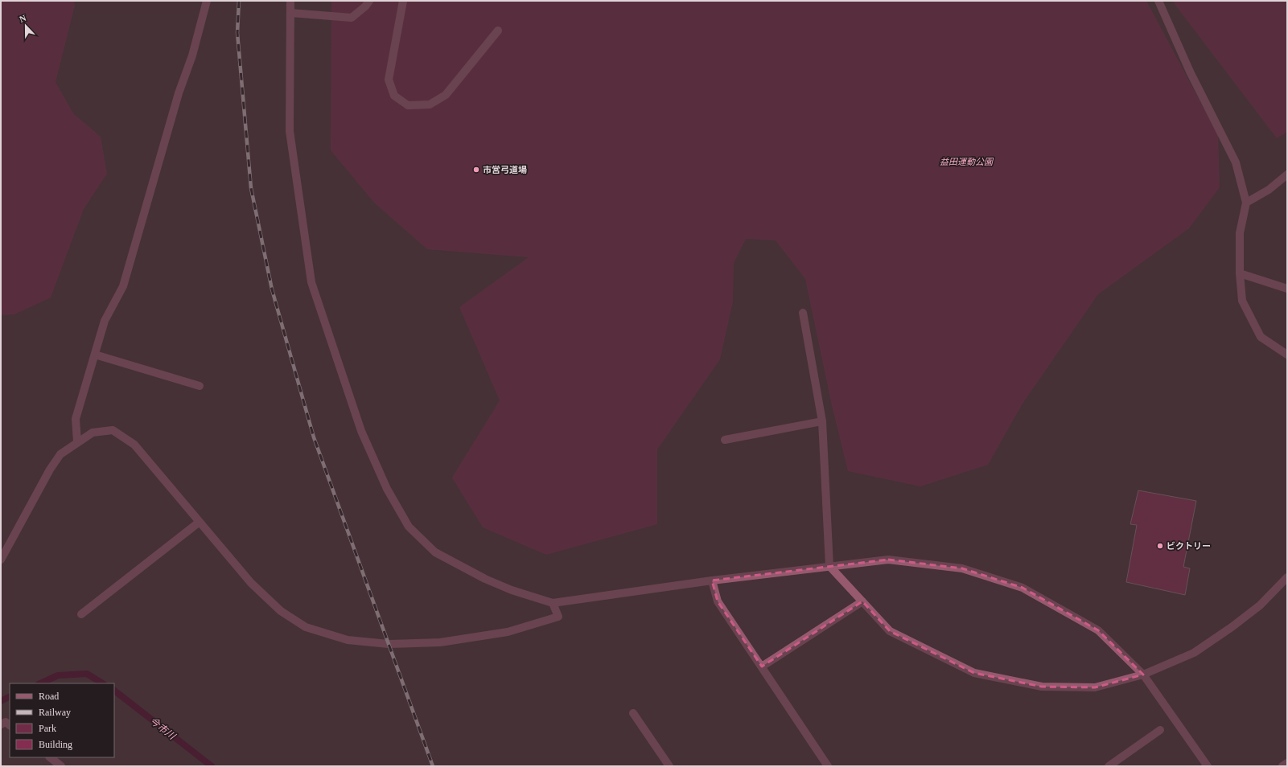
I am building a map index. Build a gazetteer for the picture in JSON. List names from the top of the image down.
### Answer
{
  "water": ["今市川"],
  "parks": ["益田運動公園"],
  "places": ["市営弓道場", "ビクトリー"],
  "legend": [
    "Road",
    "Railway",
    "Park",
    "Building"
  ],
  "north": "top"
}
